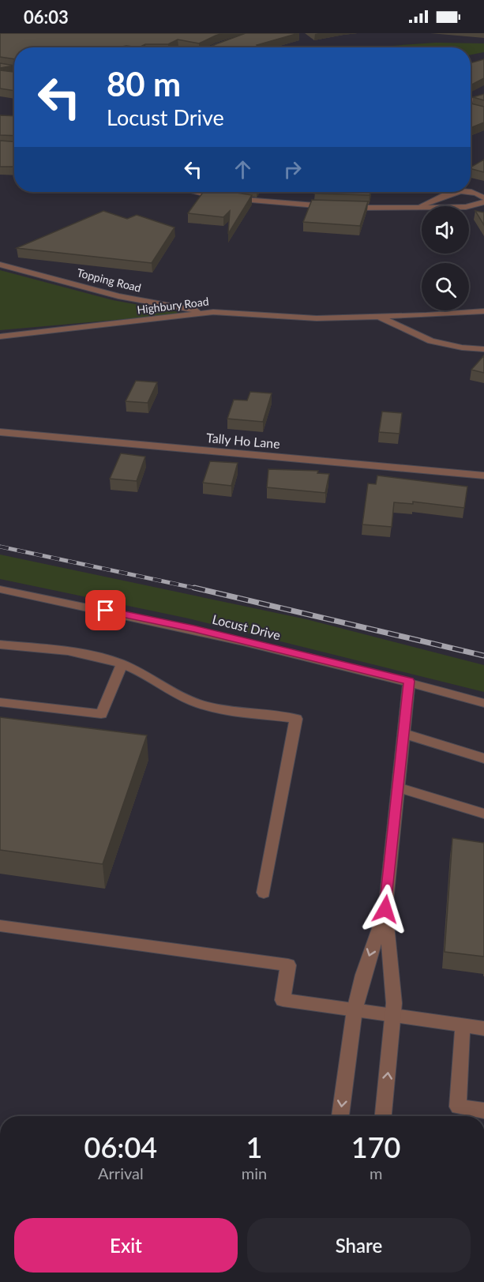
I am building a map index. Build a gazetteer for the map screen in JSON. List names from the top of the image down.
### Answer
{
  "streets": {
    "street": [
      "Topping Road",
      "Highbury Road",
      "Tally Ho Lane",
      "Locust Drive"
    ]
  },
  "crossings": [
    ["Topping Road", "Highbury Road"]
  ],
  "page": {
    "status": "06:03",
    "turn": ["80 m", "Locust Drive"],
    "eta": [
      "06:04",
      "Arrival",
      "1",
      "min",
      "170",
      "m"
    ],
    "buttons": ["Exit", "Share"]
  }
}
